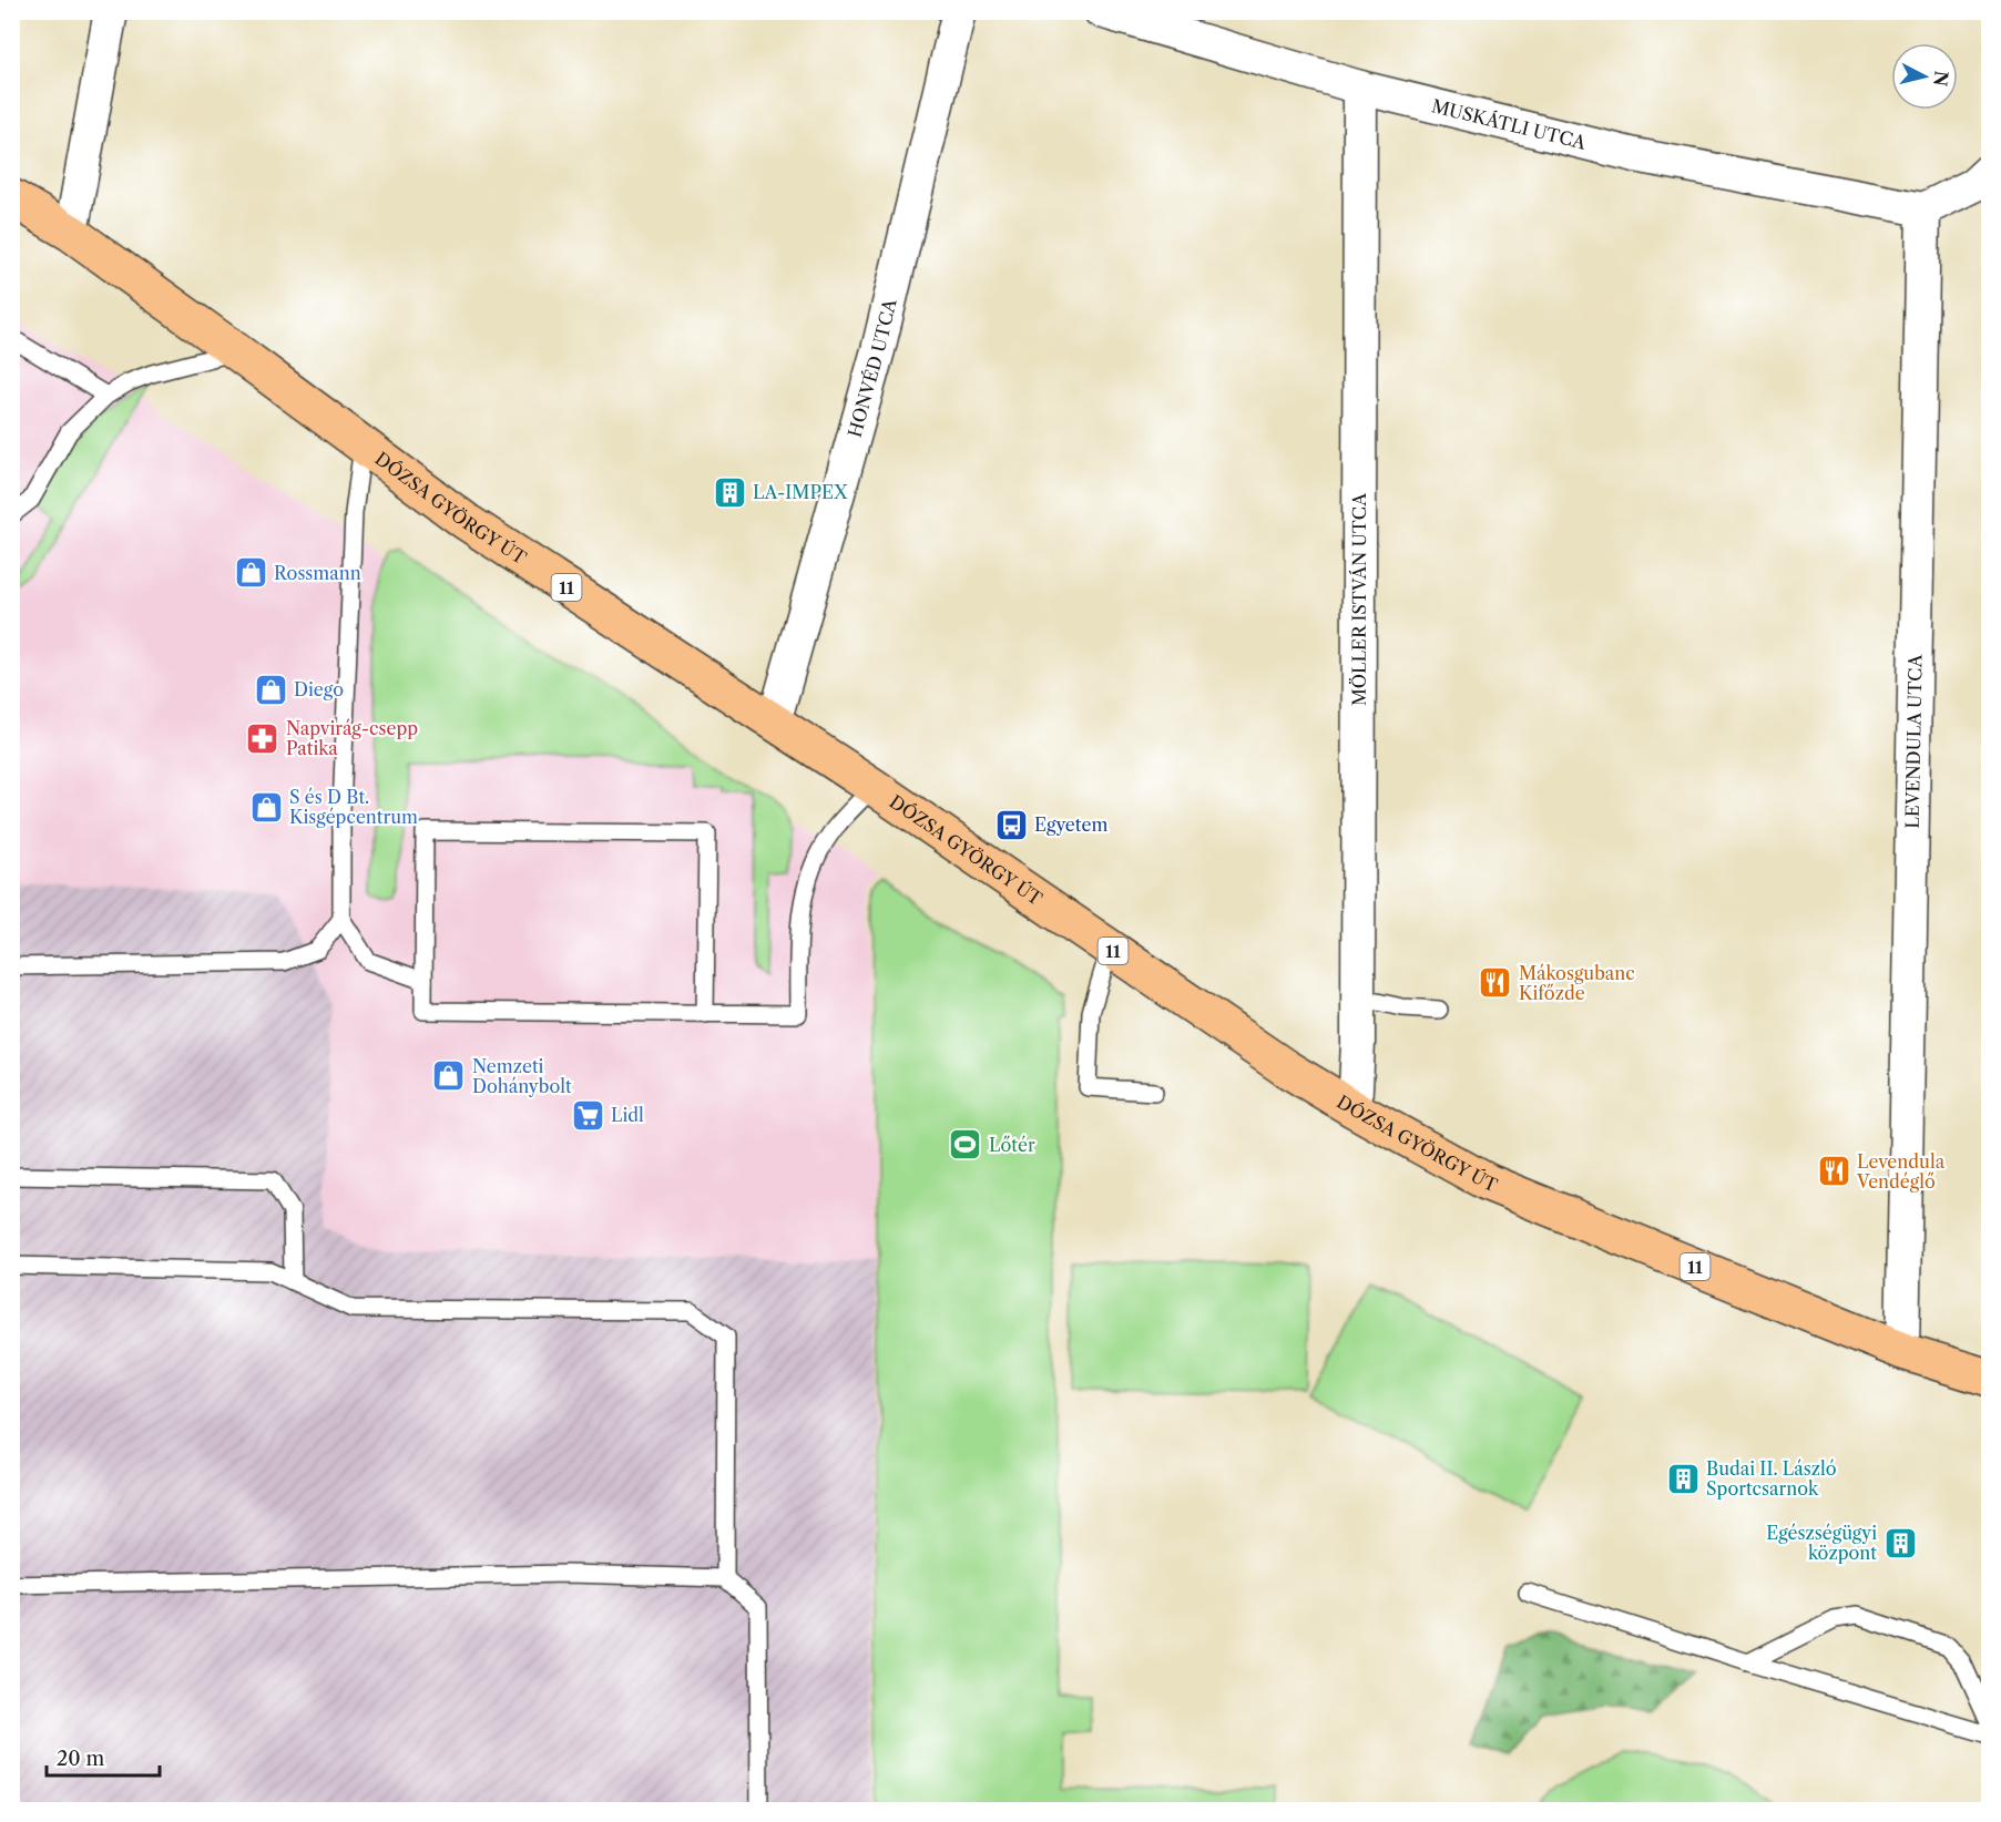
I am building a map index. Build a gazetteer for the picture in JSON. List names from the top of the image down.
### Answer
{
  "streets": {
    "main road": ["DÓZSA GYÖRGY ÚT", "11"],
    "street": [
      "MUSKÁTLI UTCA",
      "HONVÉD UTCA",
      "MÖLLER ISTVÁN UTCA",
      "LEVENDULA UTCA"
    ]
  },
  "crossings": [
    ["MUSKÁTLI UTCA", "MÖLLER ISTVÁN UTCA"],
    ["MUSKÁTLI UTCA", "LEVENDULA UTCA"],
    ["HONVÉD UTCA", "DÓZSA GYÖRGY ÚT"],
    ["DÓZSA GYÖRGY ÚT", "MÖLLER ISTVÁN UTCA"],
    ["DÓZSA GYÖRGY ÚT", "LEVENDULA UTCA"]
  ],
  "places": {
    "building": ["LA-IMPEX", "Budai II. László Sportcsarnok", "Egészségügyi központ"],
    "shop": [
      "Rossmann",
      "Diego",
      "S és D Bt. Kisgépcentrum",
      "Nemzeti Dohánybolt"
    ],
    "pharmacy": ["Napvirág-csepp Patika"],
    "bus stop": ["Egyetem"],
    "restaurant": ["Mákosgubanc Kifőzde", "Levendula Vendéglő"],
    "supermarket": ["Lidl"],
    "sports": ["Lőtér"]
  },
  "scale_bar": "20 m",
  "north": "right"
}
